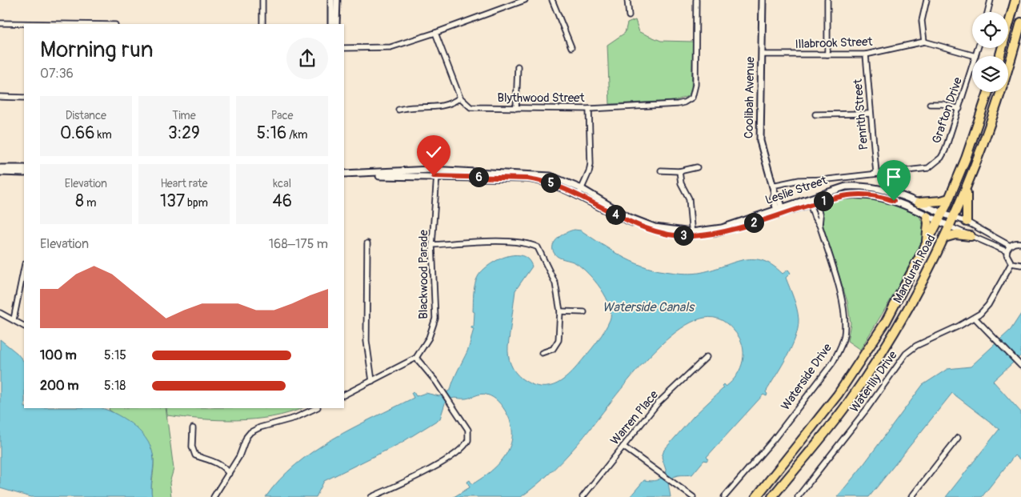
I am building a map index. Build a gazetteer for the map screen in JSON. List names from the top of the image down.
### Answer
{
  "streets": {
    "highway": ["Mandurah Road"],
    "street": [
      "Illabrook Street",
      "Blythwood Street",
      "Coolibah Avenue",
      "Grafton Drive",
      "Penrith Street",
      "Leslie Street",
      "Blackwood Parade",
      "Waterside Drive",
      "Waterlily Drive",
      "Warren Place"
    ]
  },
  "crossings": [
    ["Illabrook Street", "Coolibah Avenue"],
    ["Illabrook Street", "Grafton Drive"],
    ["Illabrook Street", "Penrith Street"],
    ["Coolibah Avenue", "Grafton Drive"],
    ["Coolibah Avenue", "Leslie Street"],
    ["Grafton Drive", "Penrith Street"],
    ["Leslie Street", "Mandurah Road"],
    ["Leslie Street", "Blackwood Parade"],
    ["Leslie Street", "Waterside Drive"]
  ],
  "water": ["Waterside Canals"],
  "page": {
    "heading": ["Morning run", "07:36"],
    "stats": [
      ["Distance", "0.66 km"],
      ["Time", "3:29"],
      ["Pace", "5:16 /km"],
      ["Elevation", "8 m"],
      ["Heart rate", "137 bpm"],
      ["kcal", "46"]
    ],
    "pins": [
      "6",
      "5",
      "1",
      "4",
      "2",
      "3"
    ],
    "chart": ["Elevation", "168–175 m"],
    "list": [
      {
        "name": "100 m",
        "note": "5:15"
      },
      {
        "name": "200 m",
        "note": "5:18"
      }
    ]
  }
}
